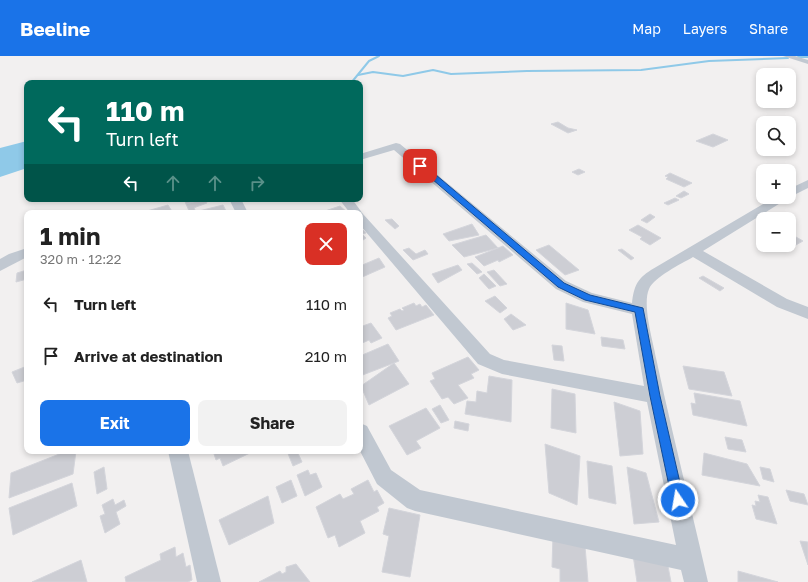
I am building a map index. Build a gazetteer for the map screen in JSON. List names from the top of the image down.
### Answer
{
  "page": {
    "header": "Beeline",
    "nav": ["Map", "Layers", "Share"],
    "map_buttons": ["+", "−"],
    "turn": ["110 m", "Turn left"],
    "heading": ["1 min", "320 m · 12:22"],
    "list": [
      {
        "name": "Turn left",
        "value": "110 m"
      },
      {
        "name": "Arrive at destination",
        "value": "210 m"
      }
    ],
    "buttons": ["Exit", "Share"]
  }
}
